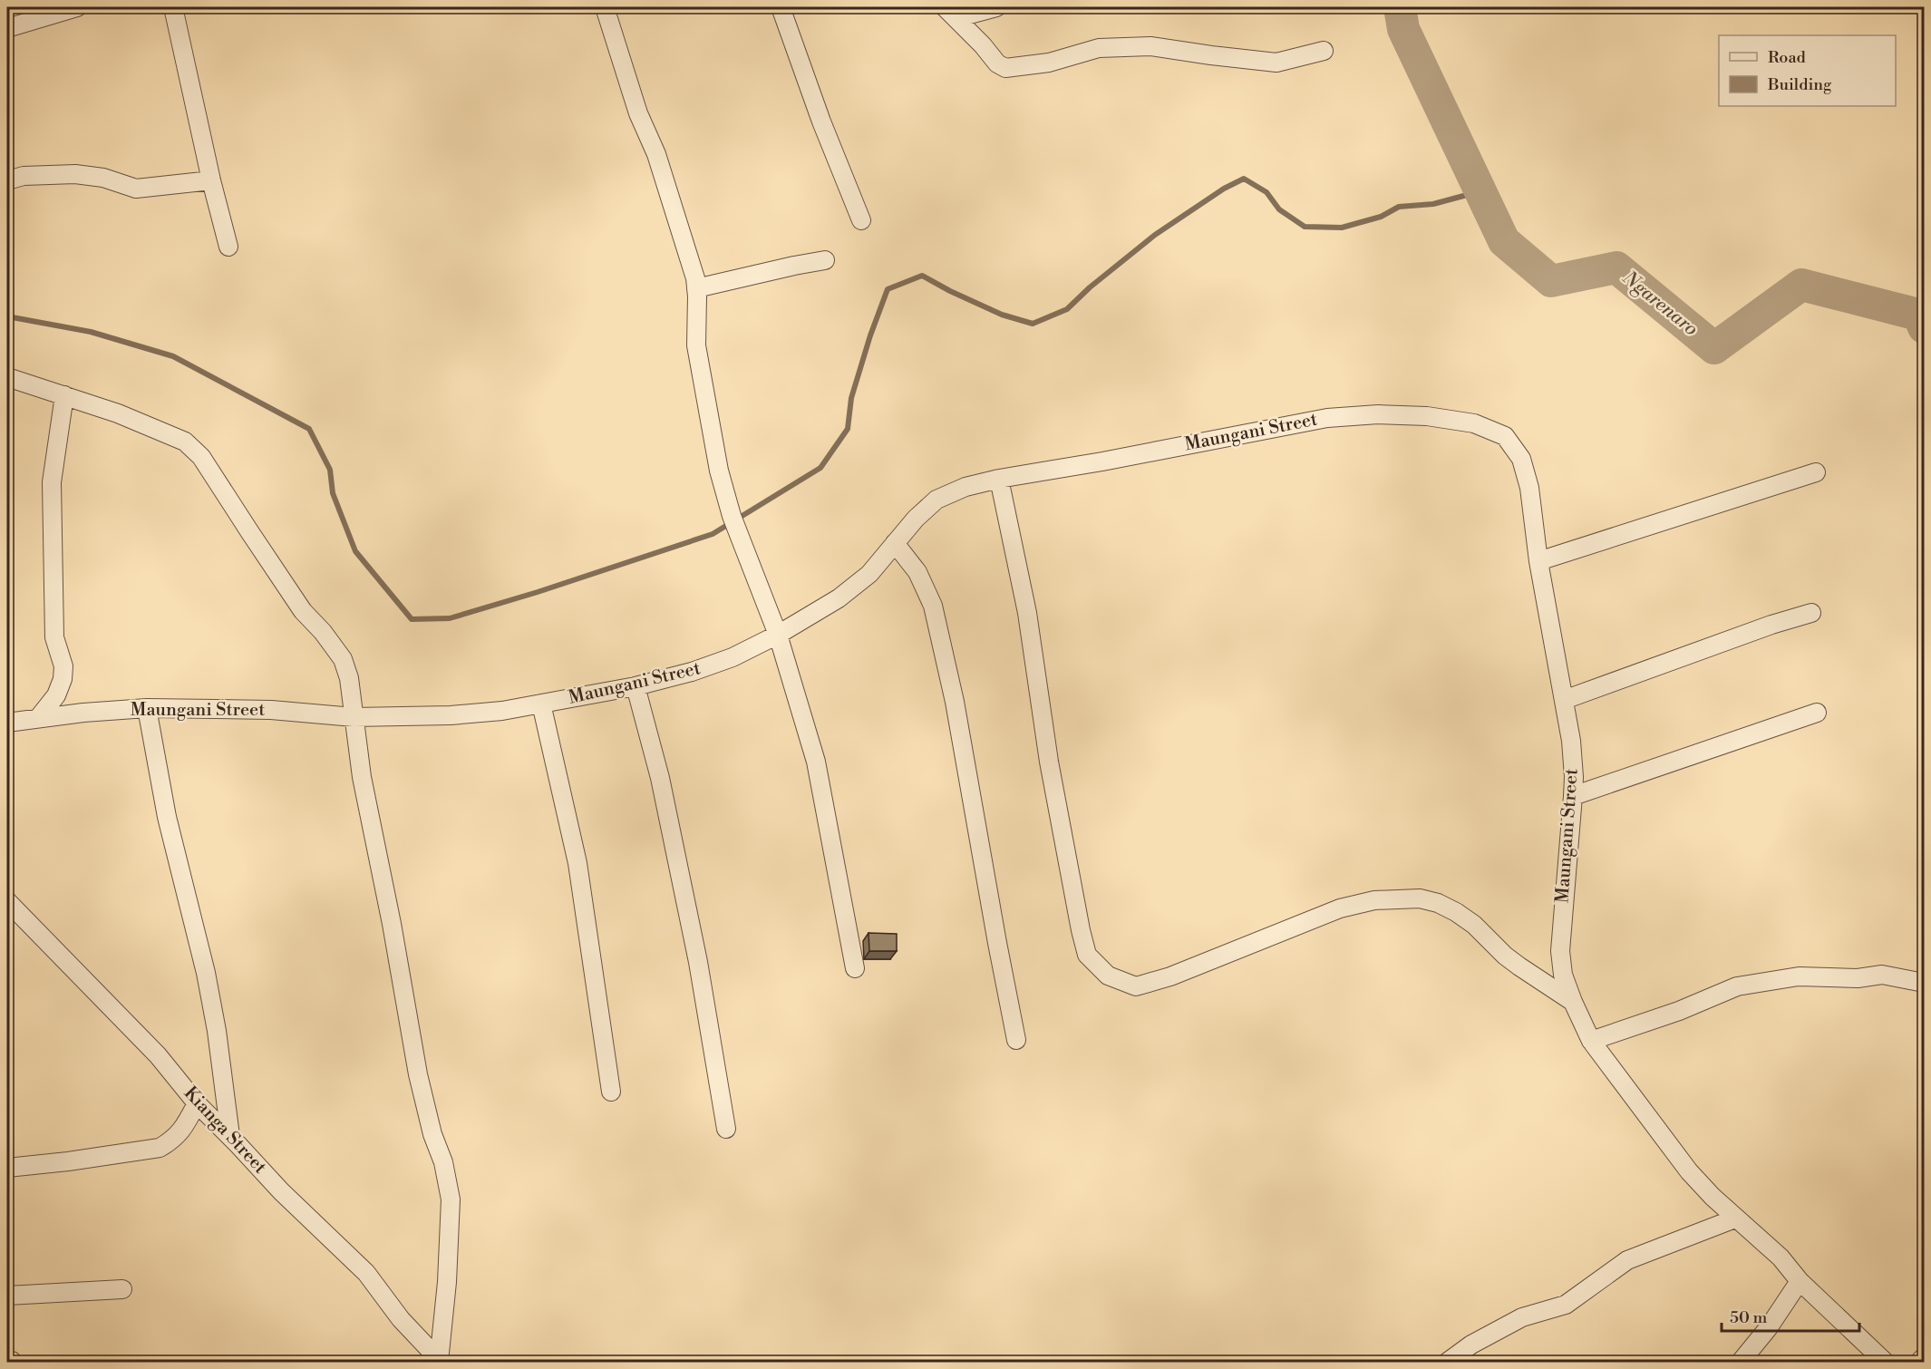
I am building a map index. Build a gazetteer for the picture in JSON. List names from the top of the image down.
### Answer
{
  "streets": {
    "street": ["Maungani Street", "Kianga Street"]
  },
  "water": ["Ngarenaro"],
  "legend": ["Road", "Building"],
  "scale_bar": "50 m"
}
